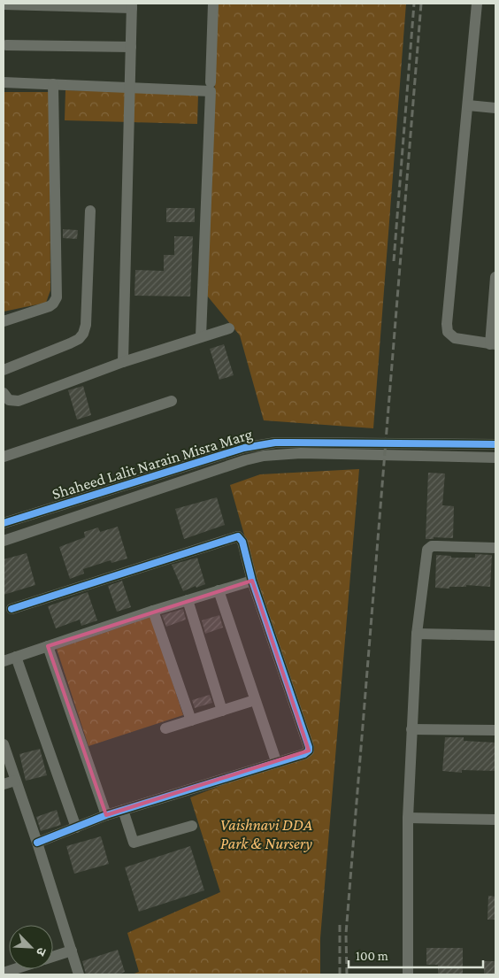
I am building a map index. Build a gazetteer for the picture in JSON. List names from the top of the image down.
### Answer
{
  "streets": {
    "street": ["Shaheed Lalit Narain Misra Marg"]
  },
  "parks": ["Vaishnavi DDA Park & Nursery"],
  "scale_bar": "100 m",
  "north": "bottom right"
}
